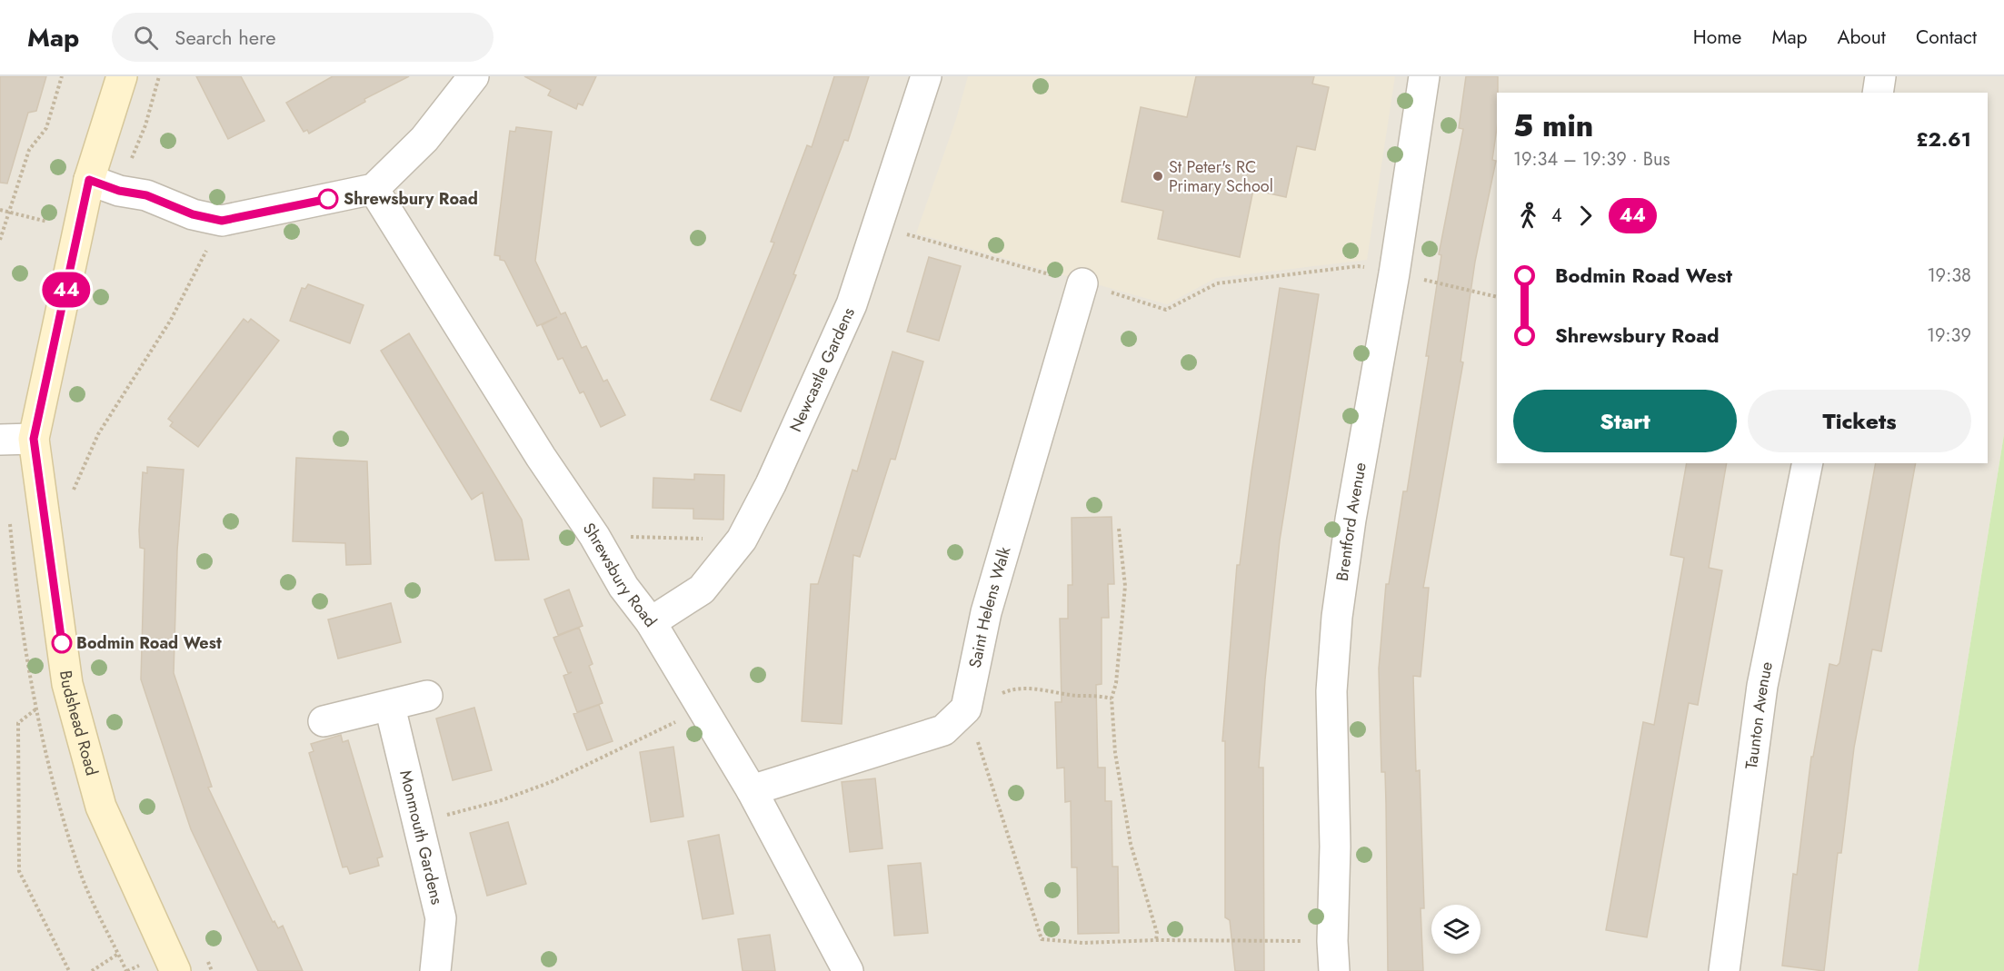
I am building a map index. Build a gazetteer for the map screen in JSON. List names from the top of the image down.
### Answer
{
  "streets": {
    "street": [
      "Newcastle Gardens",
      "Brentford Avenue",
      "Shrewsbury Road",
      "Saint Helens Walk",
      "Taunton Avenue",
      "Budshead Road",
      "Monmouth Gardens"
    ]
  },
  "crossings": [
    ["Newcastle Gardens", "Shrewsbury Road"]
  ],
  "places": ["St Peter's RC Primary School", "Shrewsbury Road", "Bodmin Road West"],
  "lines": ["bus line 44"],
  "page": {
    "header": "Map",
    "search": "Search here",
    "nav": [
      "Home",
      "Map",
      "About",
      "Contact"
    ],
    "on_map": "44",
    "heading": ["5 min", "19:34 – 19:39 · Bus", "£2.61"],
    "legs": ["4", "44"],
    "list": [
      {
        "name": "Bodmin Road West",
        "value": "19:38"
      },
      {
        "name": "Shrewsbury Road",
        "value": "19:39"
      }
    ],
    "buttons": ["Start", "Tickets"]
  }
}
